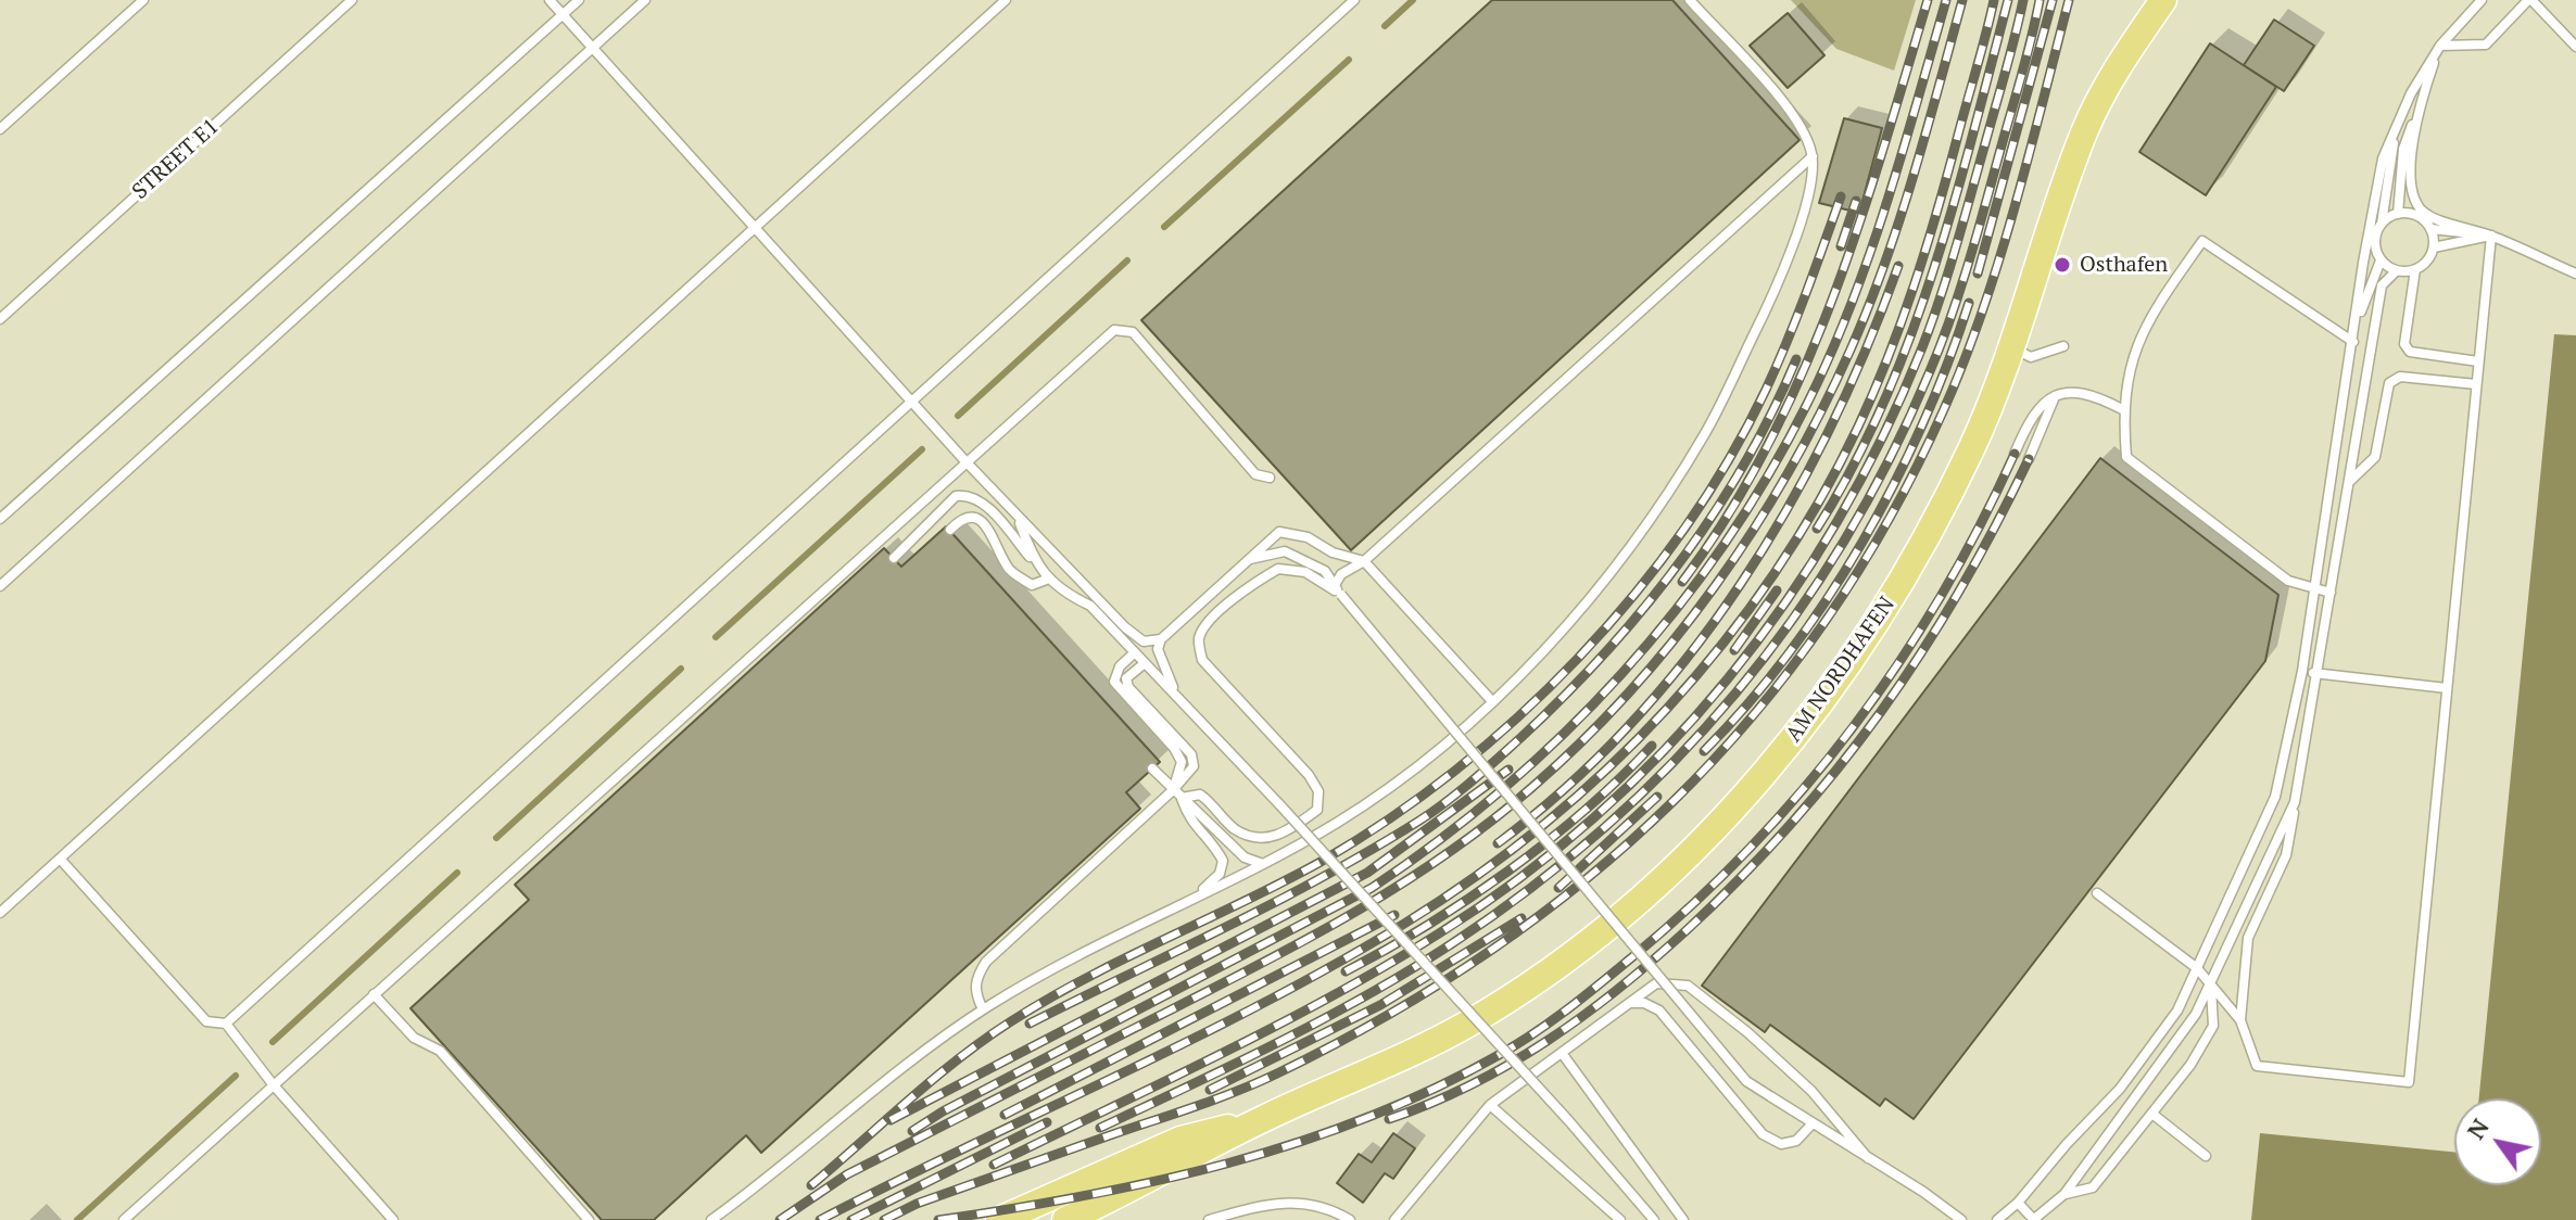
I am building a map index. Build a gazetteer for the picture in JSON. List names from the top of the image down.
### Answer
{
  "streets": {
    "main road": ["AM NORDHAFEN"],
    "lane": ["STREET E1"]
  },
  "places": ["Osthafen"],
  "north": "top left"
}
